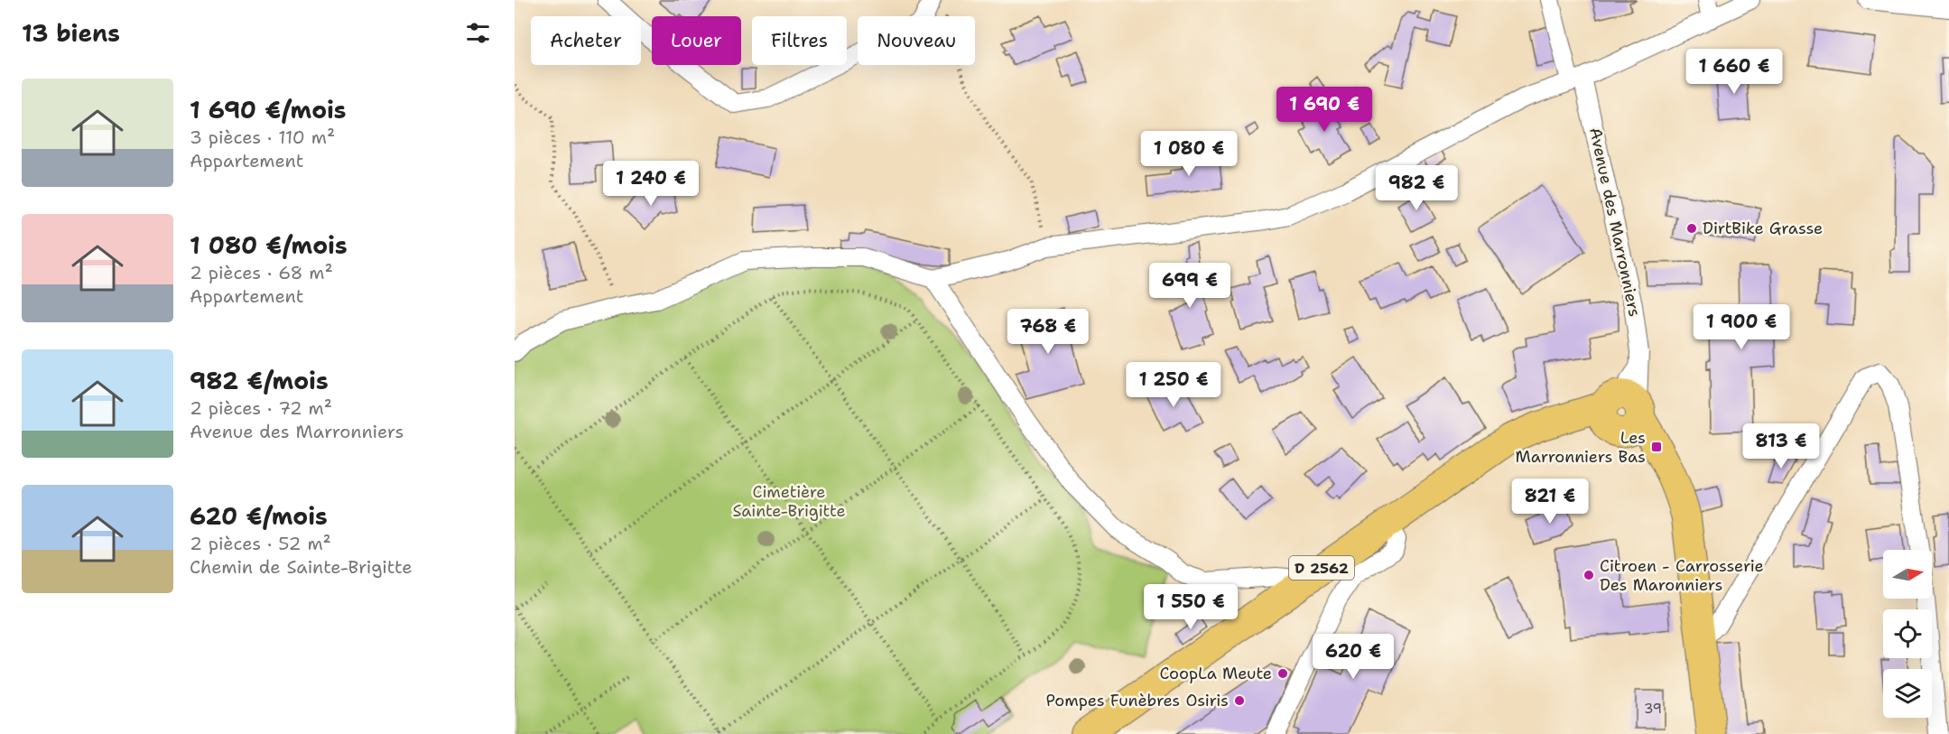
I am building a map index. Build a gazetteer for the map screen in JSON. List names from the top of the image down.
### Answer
{
  "streets": {
    "main road": ["D 2562"],
    "street": ["Avenue des Marronniers"]
  },
  "crossings": [
    ["Avenue des Marronniers", "D 2562"]
  ],
  "parks": ["Cimetière Sainte-Brigitte"],
  "places": {
    "other": [
      "DirtBike Grasse",
      "Citroen - Carrosserie Des Maronniers",
      "CoopLa Meute",
      "Pompes Funèbres Osiris"
    ],
    "transit": ["Les Marronniers Bas"]
  },
  "house_numbers": ["39"],
  "north": "right",
  "page": {
    "heading": "13 biens",
    "chip": [
      "Acheter",
      "Louer",
      "Filtres",
      "Nouveau"
    ],
    "price": [
      "1 660 €",
      "1 690 €",
      "1 080 €",
      "1 240 €",
      "982 €",
      "699 €",
      "1 900 €",
      "768 €",
      "1 250 €",
      "813 €",
      "821 €",
      "1 550 €",
      "620 €"
    ],
    "list": [
      {
        "name": "1 690 €/mois",
        "note": "3 pièces · 110 m² · Appartement"
      },
      {
        "name": "1 080 €/mois",
        "note": "2 pièces · 68 m² · Appartement"
      },
      {
        "name": "982 €/mois",
        "note": "2 pièces · 72 m² · Avenue des Marronniers"
      },
      {
        "name": "620 €/mois",
        "note": "2 pièces · 52 m² · Chemin de Sainte-Brigitte"
      }
    ]
  }
}
